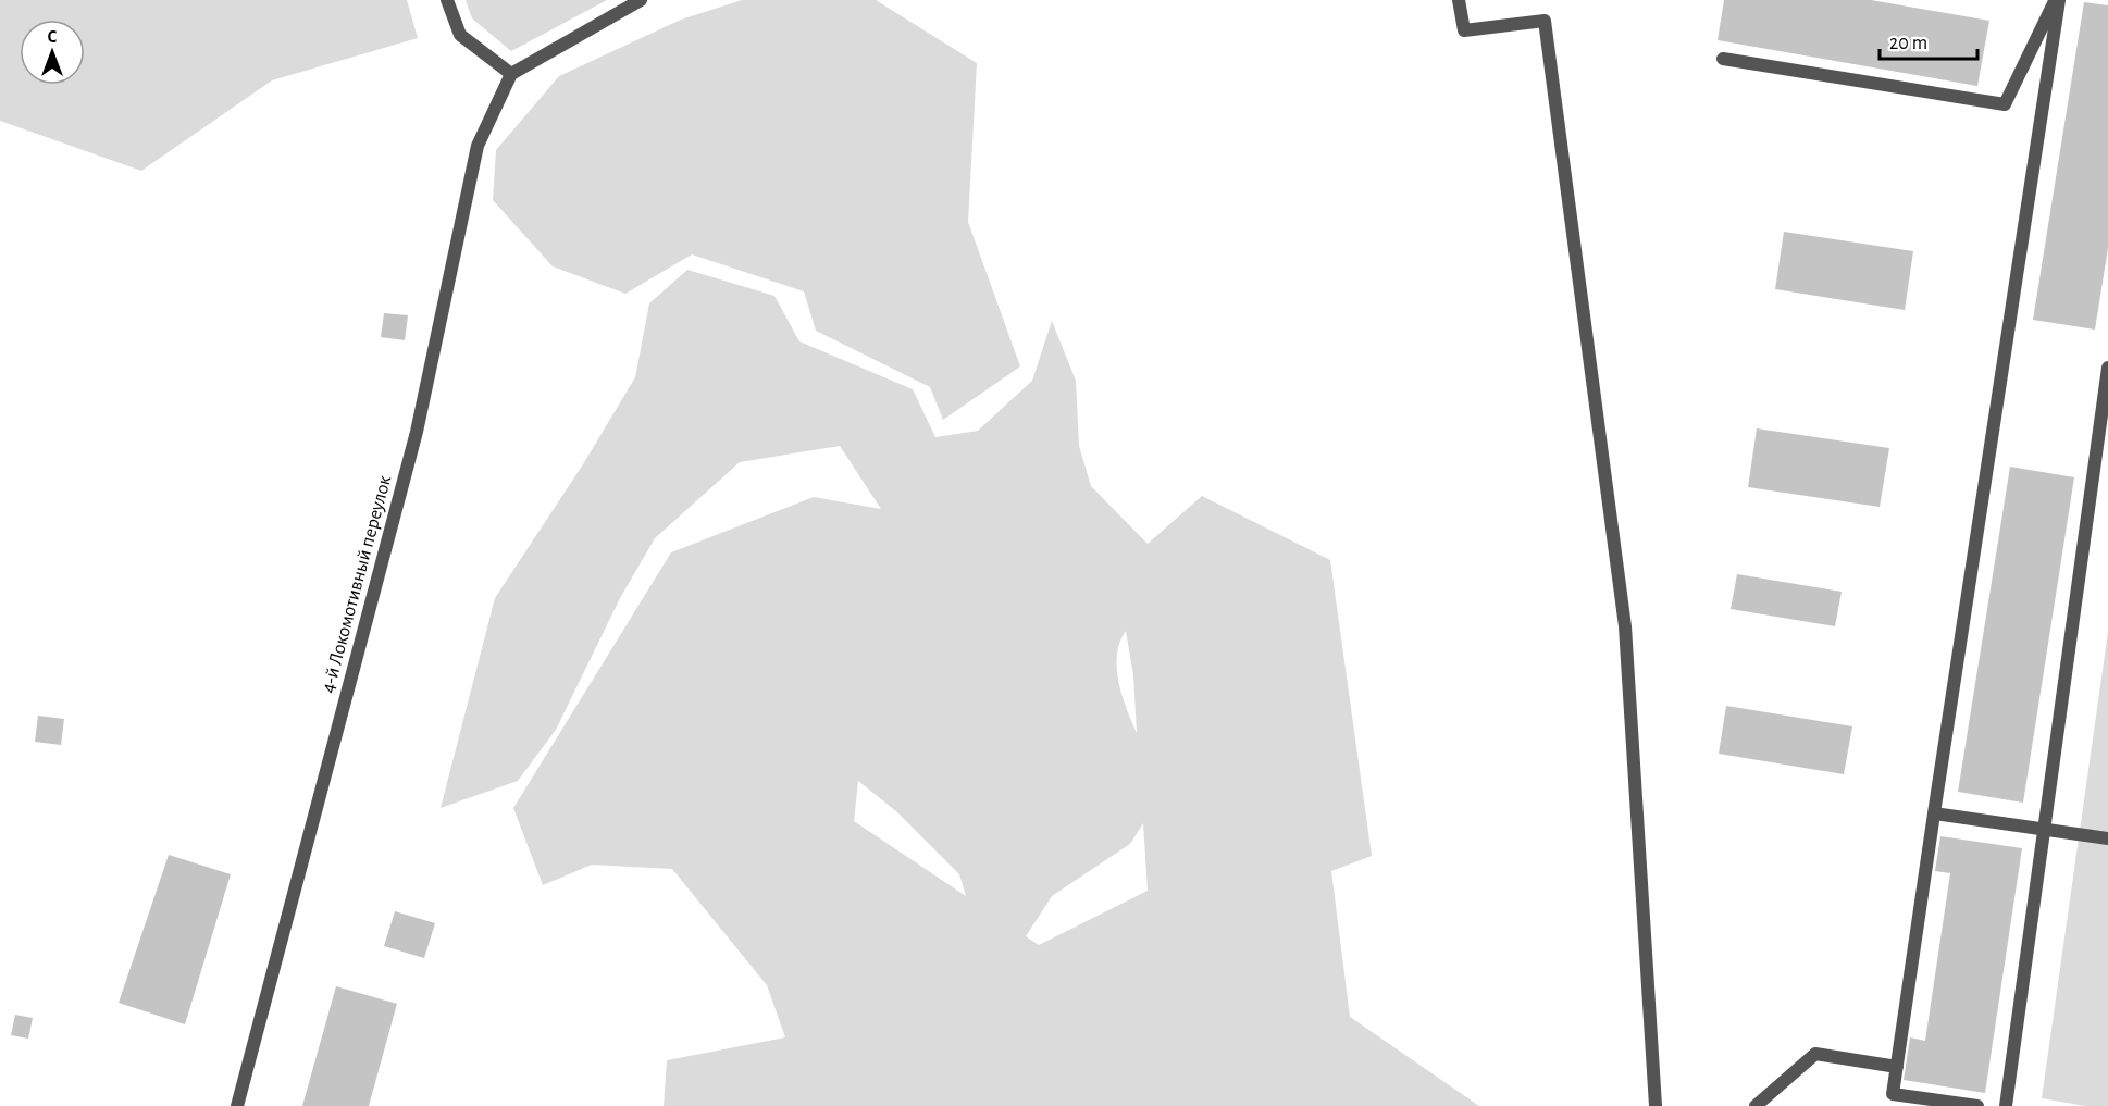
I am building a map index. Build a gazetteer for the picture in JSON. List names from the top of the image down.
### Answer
{
  "streets": {
    "street": ["4-й Локомотивный переулок"]
  },
  "scale_bar": "20 m",
  "north": "top"
}
